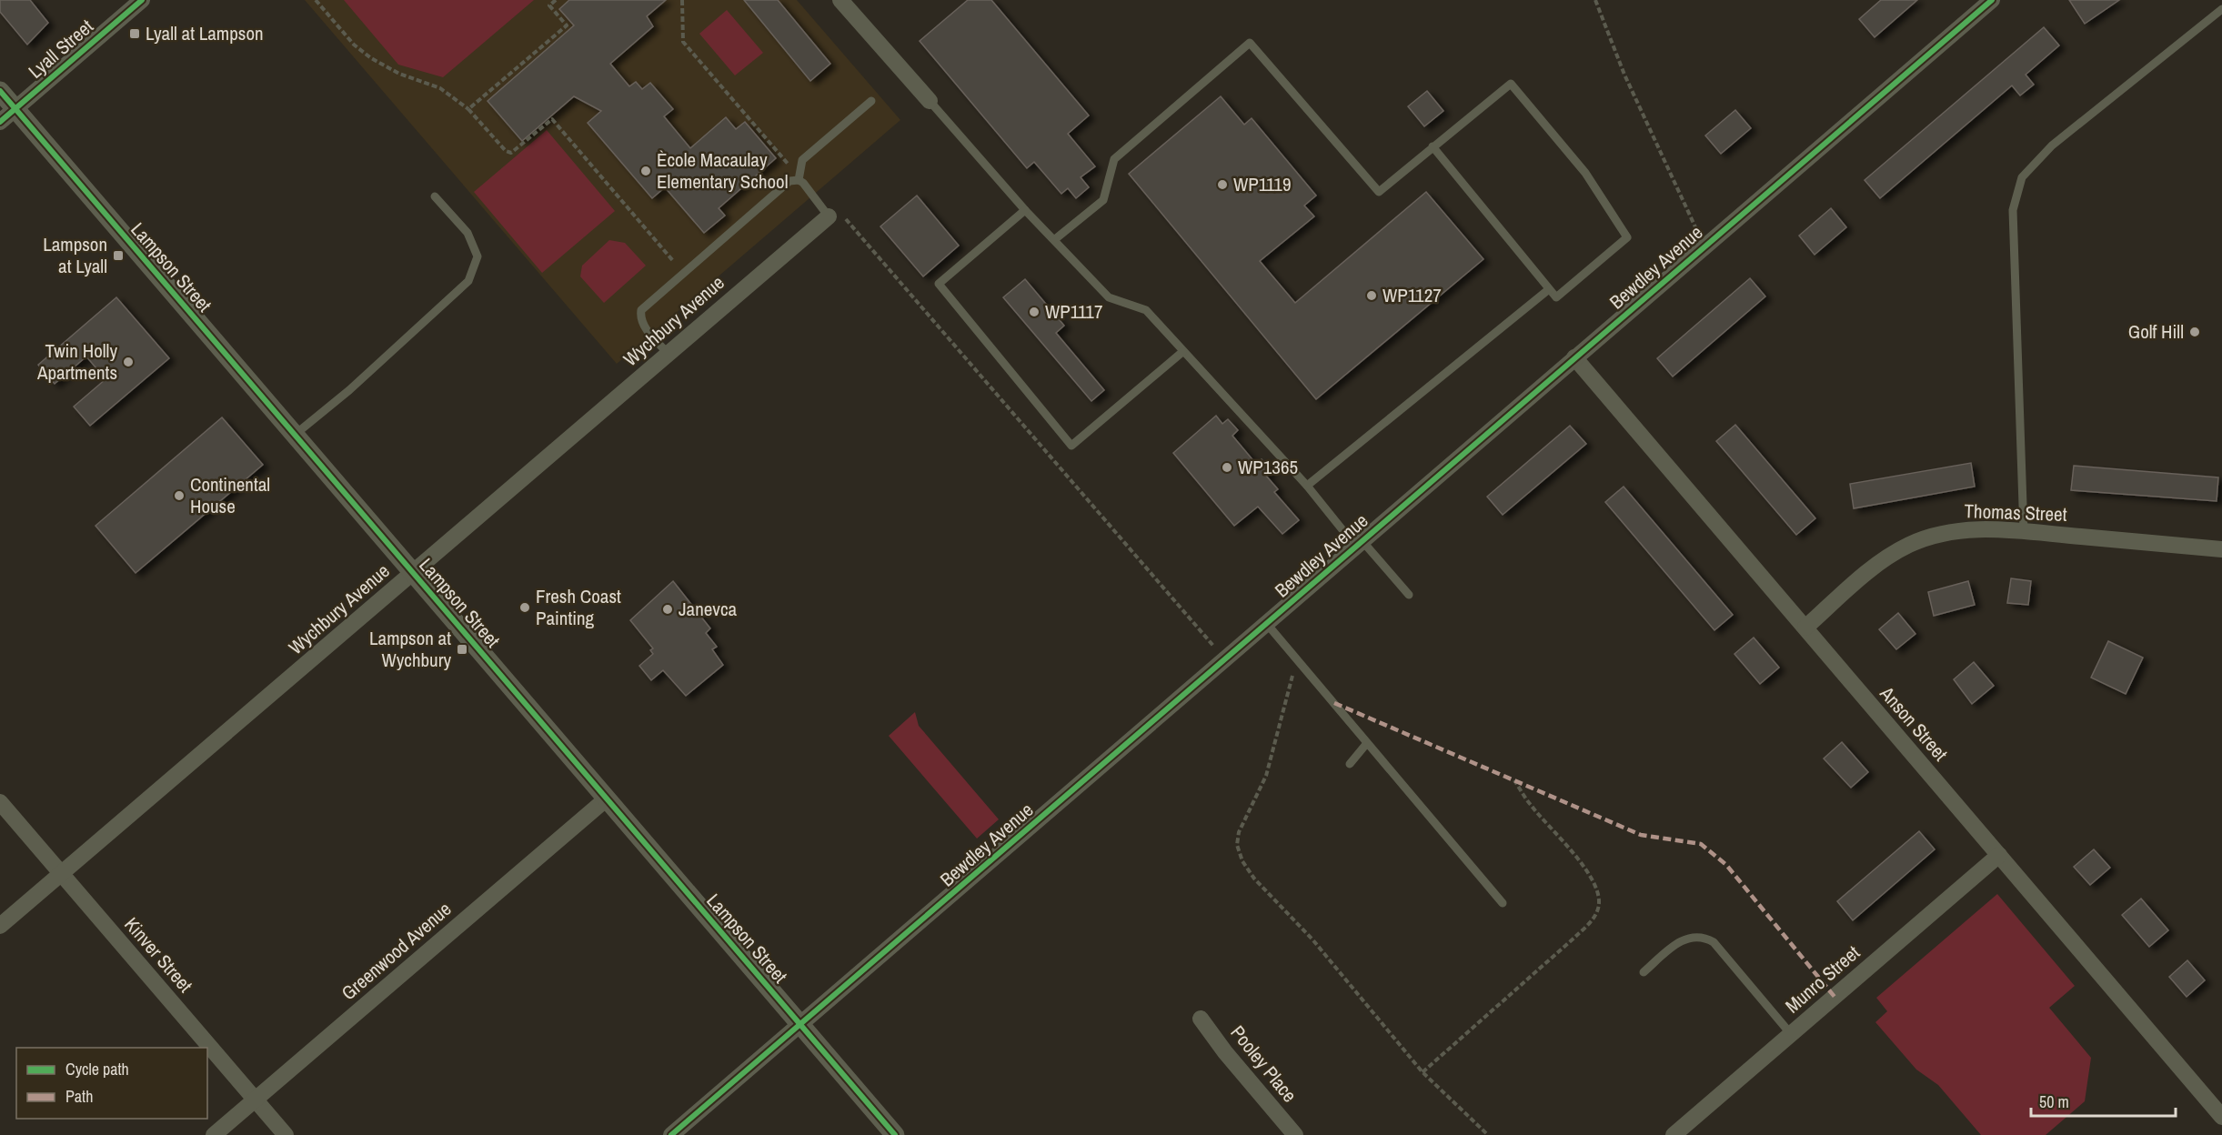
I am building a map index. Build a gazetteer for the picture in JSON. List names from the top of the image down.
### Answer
{
  "streets": {
    "street": [
      "Lyall Street",
      "Lampson Street",
      "Bewdley Avenue",
      "Wychbury Avenue",
      "Thomas Street",
      "Anson Street",
      "Greenwood Avenue",
      "Kinver Street",
      "Munro Street",
      "Pooley Place"
    ]
  },
  "crossings": [
    ["Lyall Street", "Lampson Street"],
    ["Lampson Street", "Bewdley Avenue"],
    ["Lampson Street", "Wychbury Avenue"],
    ["Lampson Street", "Greenwood Avenue"],
    ["Bewdley Avenue", "Anson Street"],
    ["Wychbury Avenue", "Kinver Street"],
    ["Thomas Street", "Anson Street"],
    ["Anson Street", "Munro Street"],
    ["Greenwood Avenue", "Kinver Street"]
  ],
  "places": {
    "transit": ["Lyall at Lampson", "Lampson at Lyall", "Lampson at Wychbury"],
    "other": [
      "Ècole Macaulay Elementary School",
      "WP1119",
      "WP1127",
      "WP1117",
      "Golf Hill",
      "Twin Holly Apartments",
      "WP1365",
      "Continental House",
      "Fresh Coast Painting",
      "Janevca"
    ]
  },
  "legend": ["Cycle path", "Path"],
  "scale_bar": "50 m"
}
